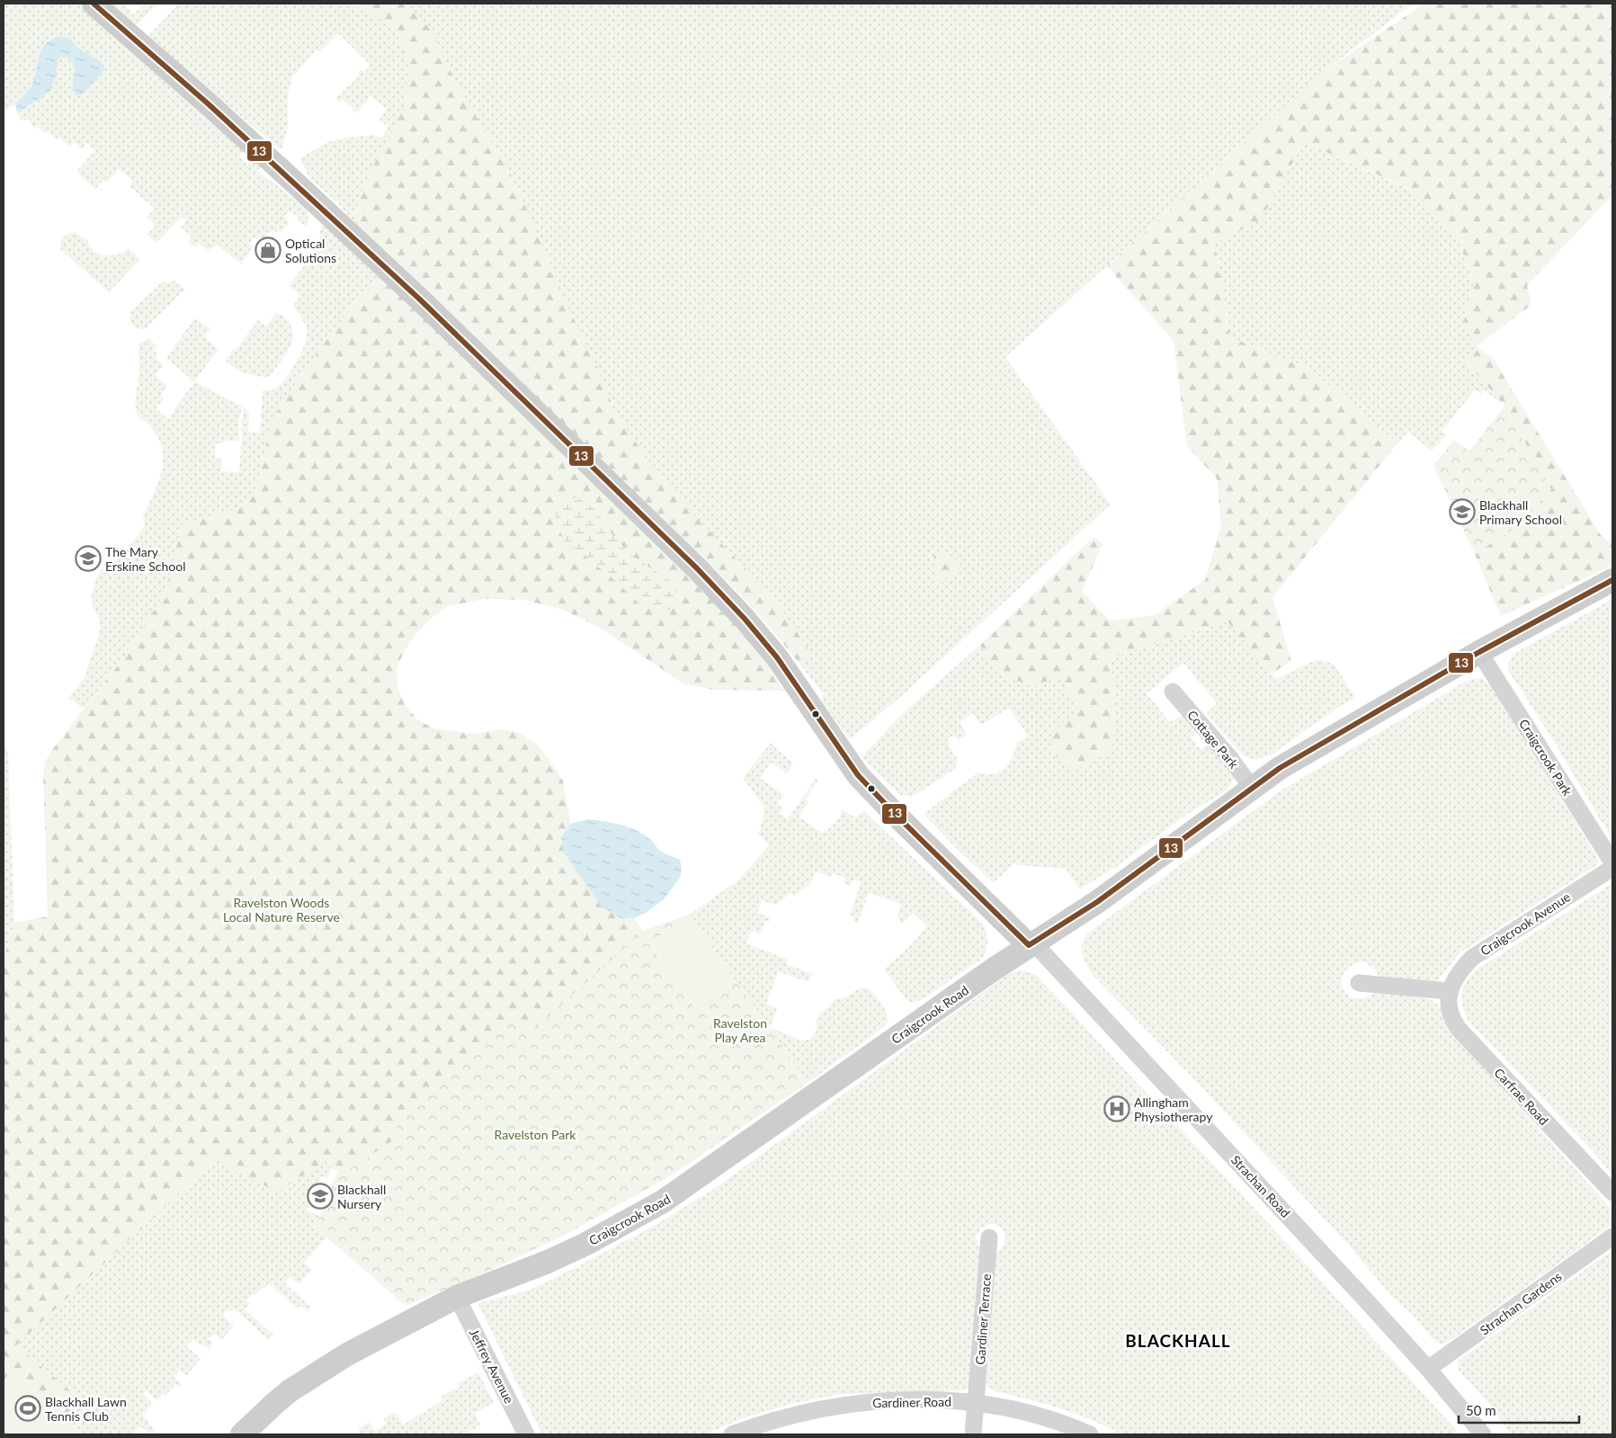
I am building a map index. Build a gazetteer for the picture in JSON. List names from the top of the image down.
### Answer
{
  "streets": {
    "street": [
      "Cottage Park",
      "Craigcrook Park",
      "Craigcrook Avenue",
      "Craigcrook Road",
      "Carfrae Road",
      "Strachan Road",
      "Strachan Gardens",
      "Gardiner Terrace",
      "Jeffrey Avenue",
      "Gardiner Road"
    ]
  },
  "crossings": [
    ["Cottage Park", "Craigcrook Road"],
    ["Craigcrook Park", "Craigcrook Road"],
    ["Craigcrook Avenue", "Carfrae Road"],
    ["Craigcrook Road", "Strachan Road"],
    ["Craigcrook Road", "Jeffrey Avenue"],
    ["Strachan Road", "Strachan Gardens"],
    ["Gardiner Terrace", "Gardiner Road"]
  ],
  "districts": ["BLACKHALL"],
  "parks": ["Ravelston Woods Local Nature Reserve", "Ravelston Play Area", "Ravelston Park"],
  "places": {
    "shop": ["Optical Solutions"],
    "school or university": ["Blackhall Primary School", "The Mary Erskine School", "Blackhall Nursery"],
    "hospital": ["Allingham Physiotherapy"],
    "sports": ["Blackhall Lawn Tennis Club"]
  },
  "lines": ["transit line 13"],
  "scale_bar": "50 m"
}
